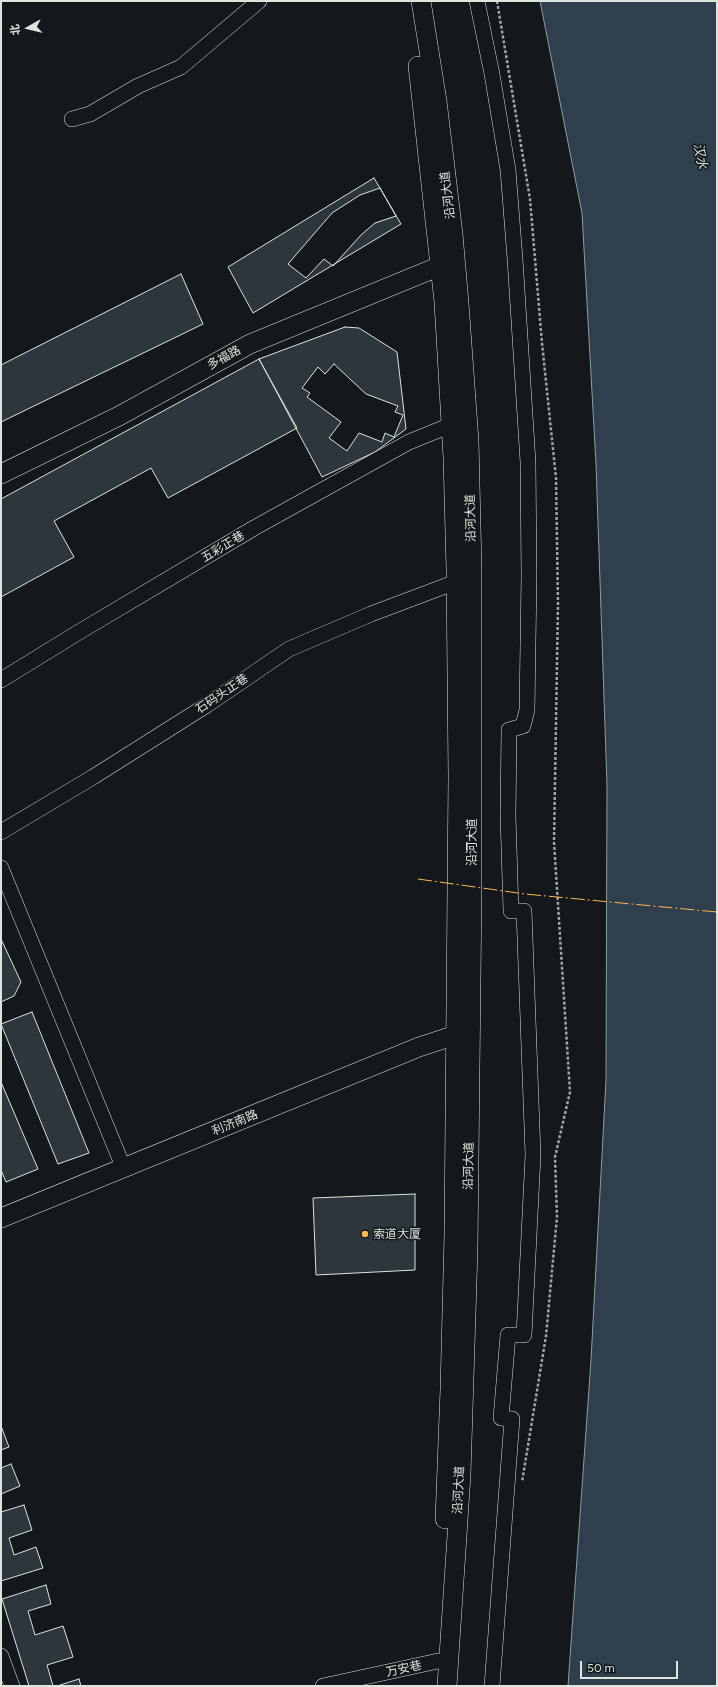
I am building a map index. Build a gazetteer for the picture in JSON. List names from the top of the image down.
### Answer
{
  "streets": {
    "main road": ["沿河大道", "多福路", "利济南路"],
    "street": ["五彩正巷", "石码头正巷", "万安巷"]
  },
  "crossings": [
    ["沿河大道", "多福路"],
    ["沿河大道", "五彩正巷"],
    ["沿河大道", "石码头正巷"],
    ["沿河大道", "利济南路"],
    ["沿河大道", "万安巷"]
  ],
  "water": ["汉水"],
  "places": ["索道大厦"],
  "scale_bar": "50 m",
  "north": "left"
}
